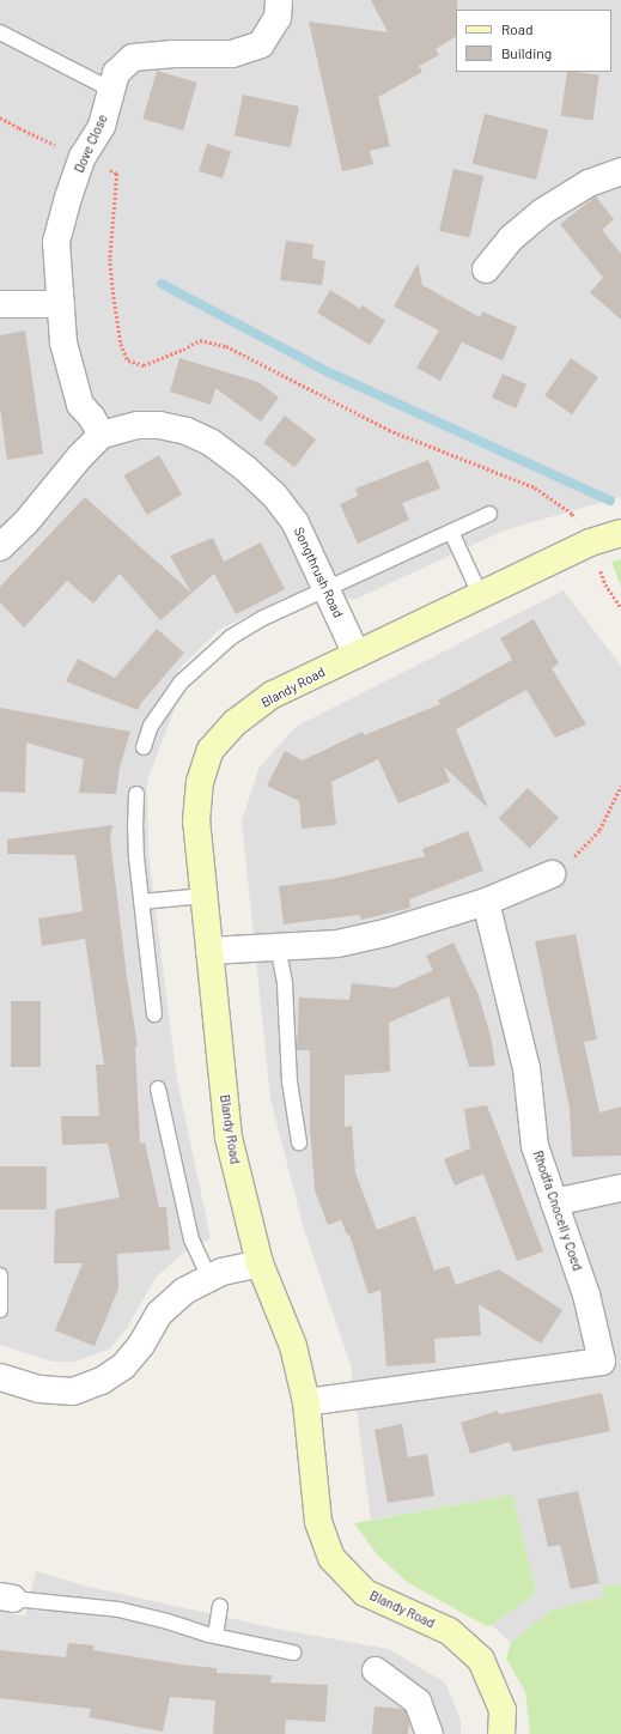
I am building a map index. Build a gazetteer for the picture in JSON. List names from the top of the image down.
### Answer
{
  "streets": {
    "street": [
      "Dove Close",
      "Songthrush Road",
      "Blandy Road",
      "Rhodfa Cnocell y Coed"
    ]
  },
  "crossings": [
    ["Dove Close", "Songthrush Road"],
    ["Songthrush Road", "Blandy Road"],
    ["Blandy Road", "Rhodfa Cnocell y Coed"]
  ],
  "legend": ["Road", "Building"]
}
